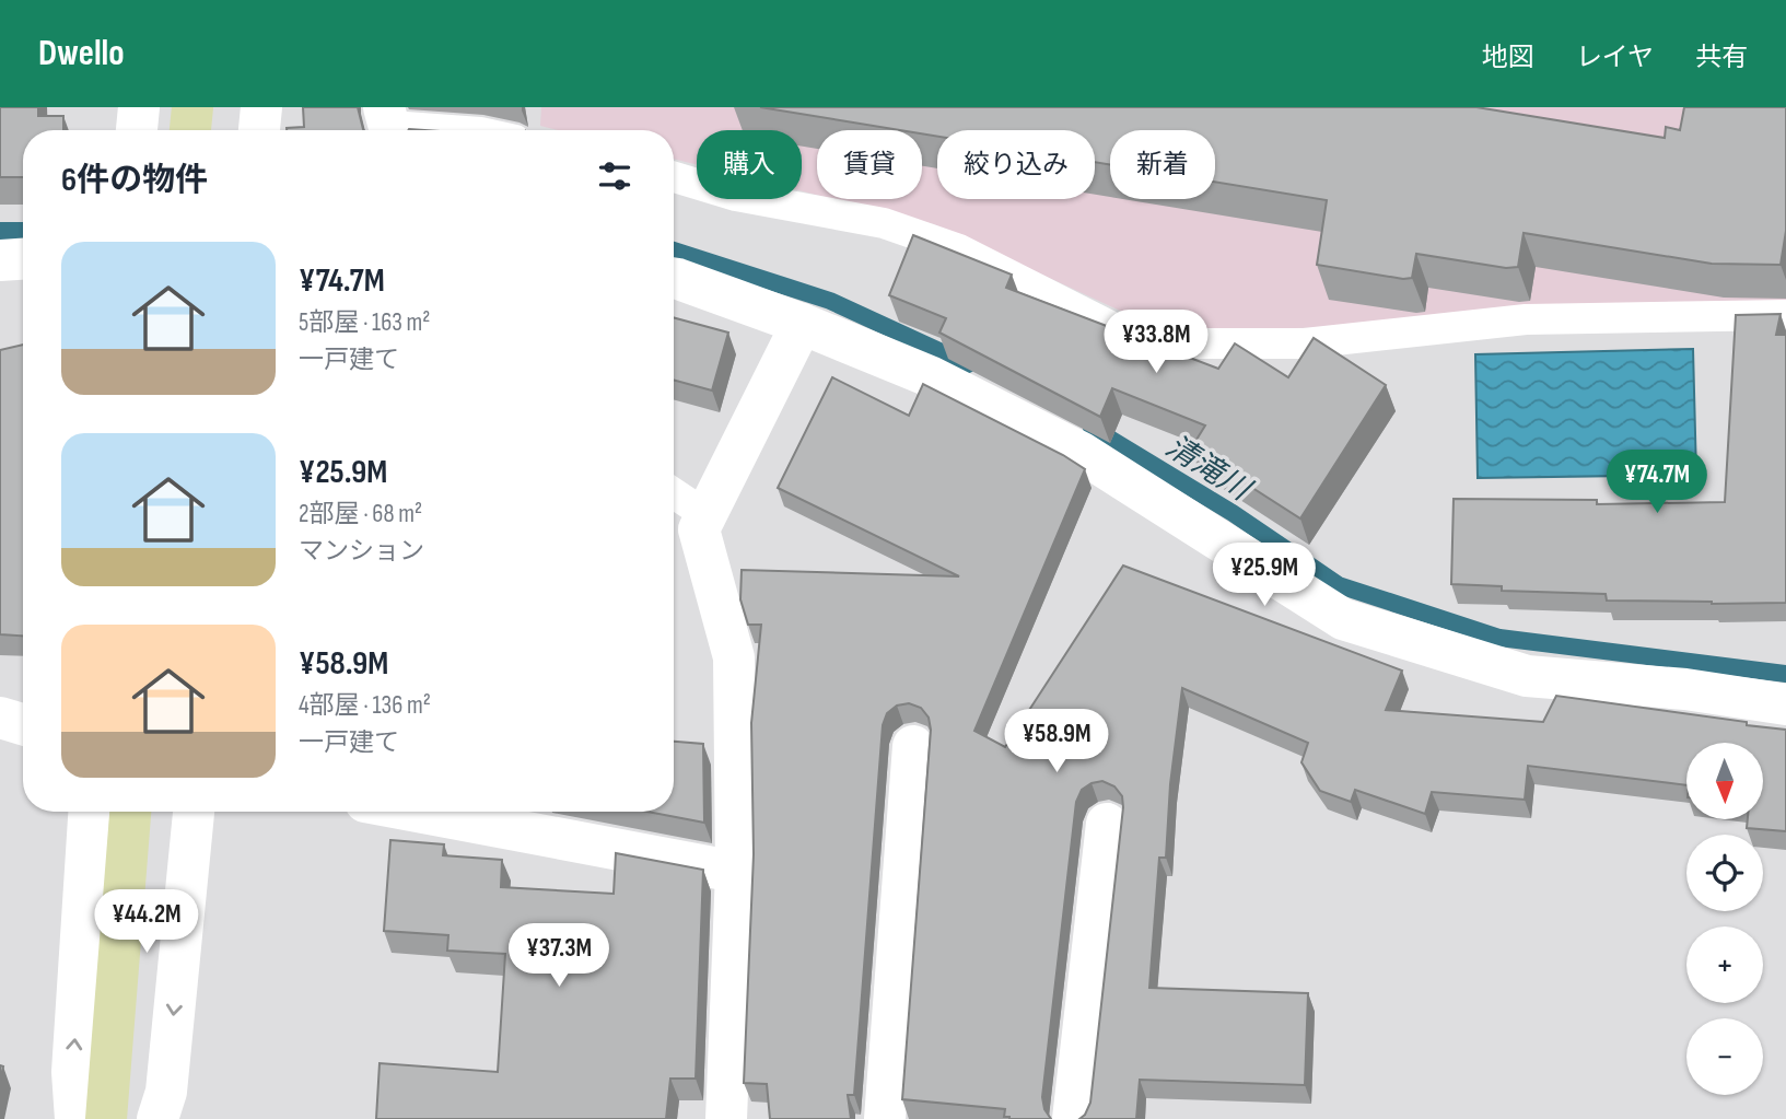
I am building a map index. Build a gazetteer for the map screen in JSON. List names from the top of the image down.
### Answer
{
  "water": ["清滝川"],
  "north": "bottom",
  "page": {
    "header": "Dwello",
    "nav": ["地図", "レイヤ", "共有"],
    "chip": [
      "購入",
      "賃貸",
      "絞り込み",
      "新着"
    ],
    "heading": "6件の物件",
    "list": [
      {
        "name": "¥74.7M",
        "note": "5部屋 · 163 m² · 一戸建て"
      },
      {
        "name": "¥25.9M",
        "note": "2部屋 · 68 m² · マンション"
      },
      {
        "name": "¥58.9M",
        "note": "4部屋 · 136 m² · 一戸建て"
      }
    ],
    "price": [
      "¥33.8M",
      "¥74.7M",
      "¥25.9M",
      "¥58.9M",
      "¥44.2M",
      "¥37.3M"
    ],
    "map_buttons": ["+", "−"]
  }
}
